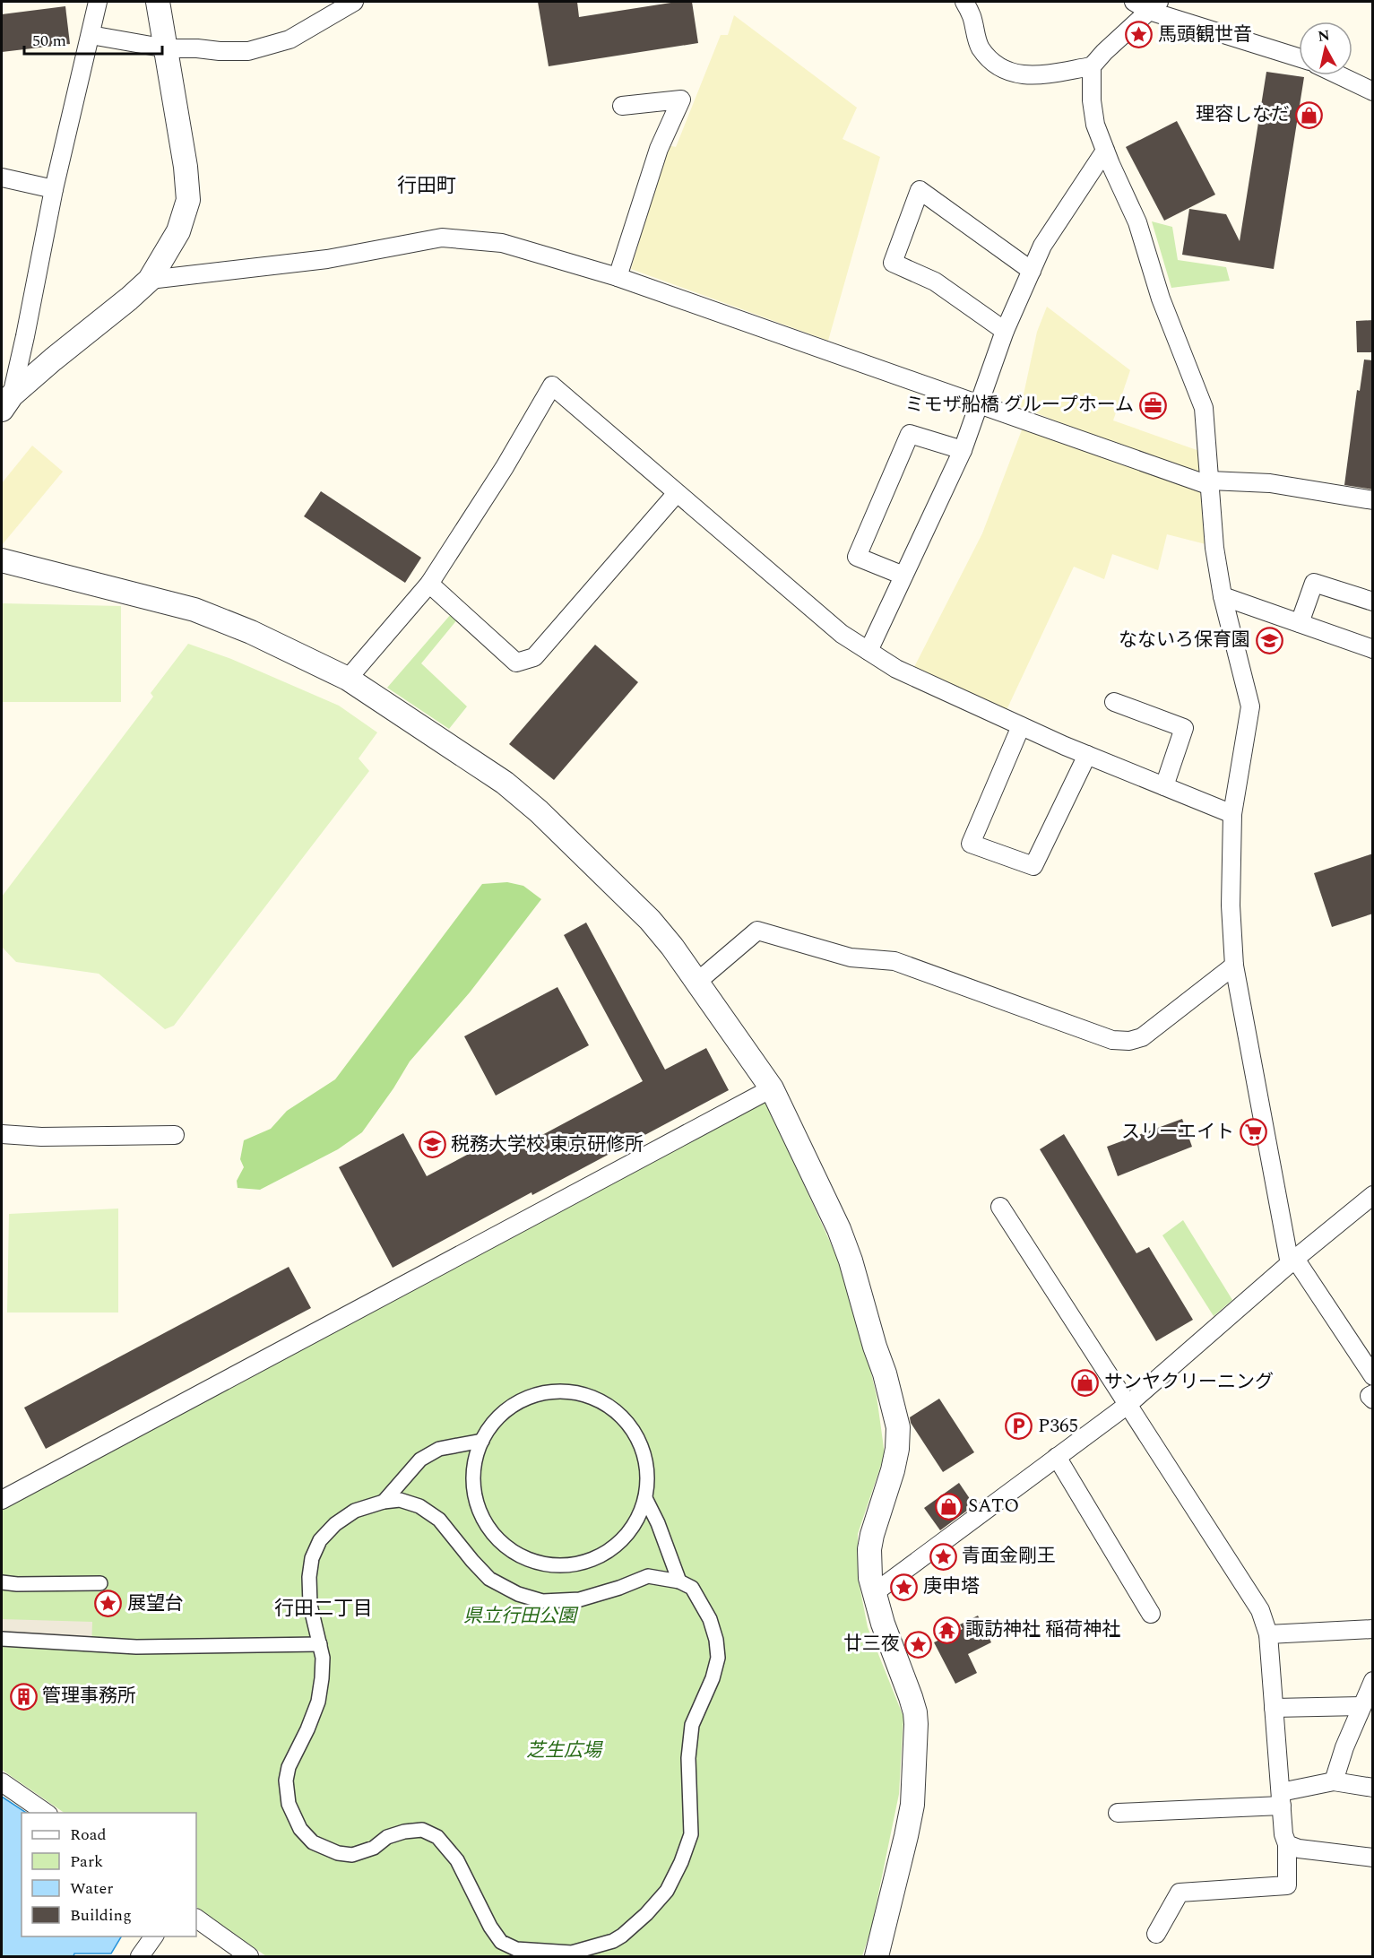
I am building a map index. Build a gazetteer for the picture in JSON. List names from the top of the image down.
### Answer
{
  "districts": ["行田町", "行田二丁目"],
  "parks": ["県立行田公園", "芝生広場"],
  "places": {
    "place": [
      "馬頭観世音",
      "青面金剛王",
      "庚申塔",
      "展望台",
      "廿三夜"
    ],
    "shop": ["理容しなだ", "サンヤクリーニング", "SATO"],
    "office": ["ミモザ船橋 グループホーム"],
    "school or university": ["なないろ保育園", "税務大学校 東京研修所"],
    "supermarket": ["スリーエイト"],
    "parking": ["P365"],
    "temple": ["諏訪神社 稲荷神社"],
    "building": ["管理事務所"]
  },
  "legend": [
    "Road",
    "Park",
    "Water",
    "Building"
  ],
  "scale_bar": "50 m",
  "north": "top"
}
